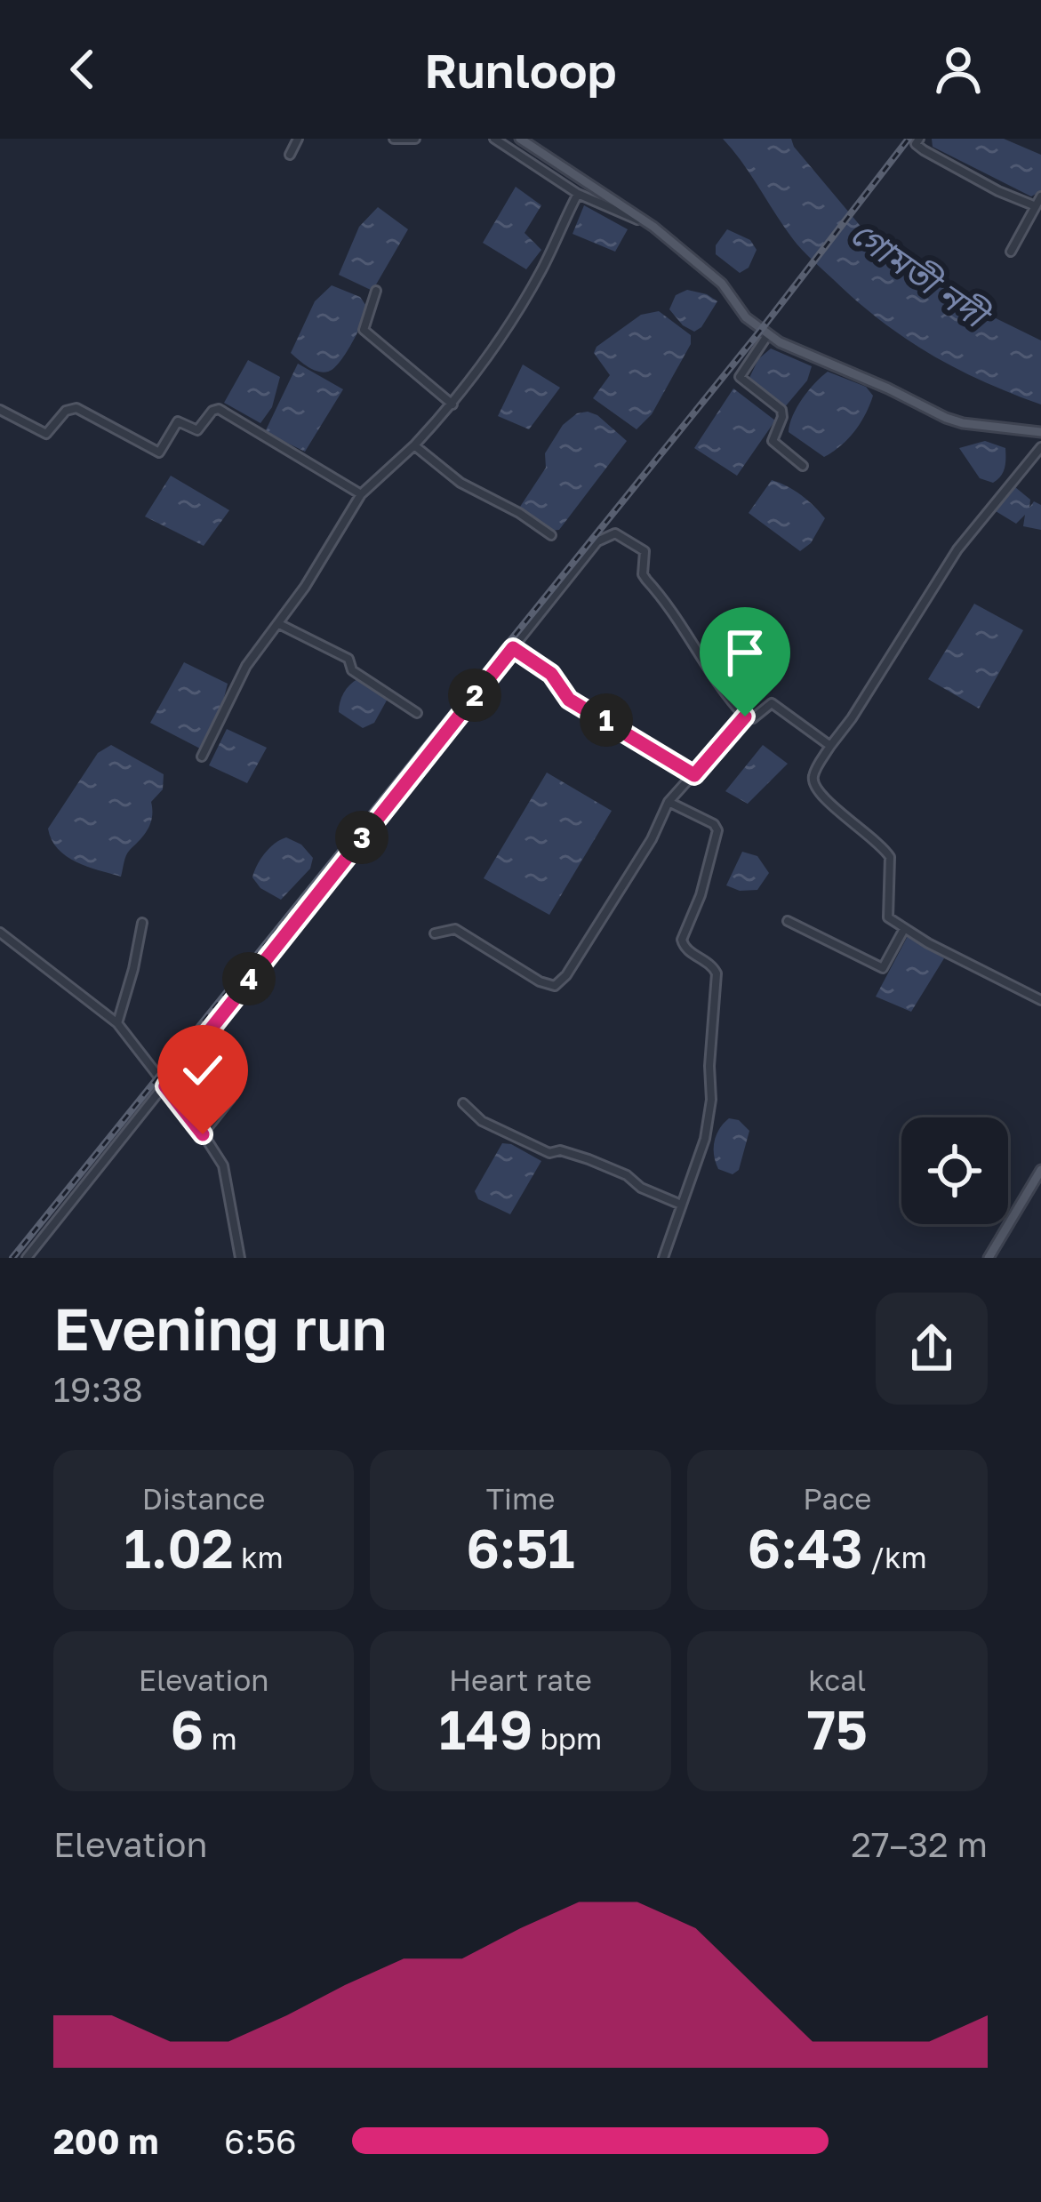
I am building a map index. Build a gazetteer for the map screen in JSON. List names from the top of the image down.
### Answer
{
  "water": ["গোমতী নদী"],
  "page": {
    "header": "Runloop",
    "pins": [
      "2",
      "1",
      "3",
      "4"
    ],
    "heading": ["Evening run", "19:38"],
    "stats": [
      ["Distance", "1.02 km"],
      ["Time", "6:51"],
      ["Pace", "6:43 /km"],
      ["Elevation", "6 m"],
      ["Heart rate", "149 bpm"],
      ["kcal", "75"]
    ],
    "chart": ["Elevation", "27–32 m"],
    "list": [
      {
        "name": "200 m",
        "note": "6:56"
      }
    ]
  }
}
